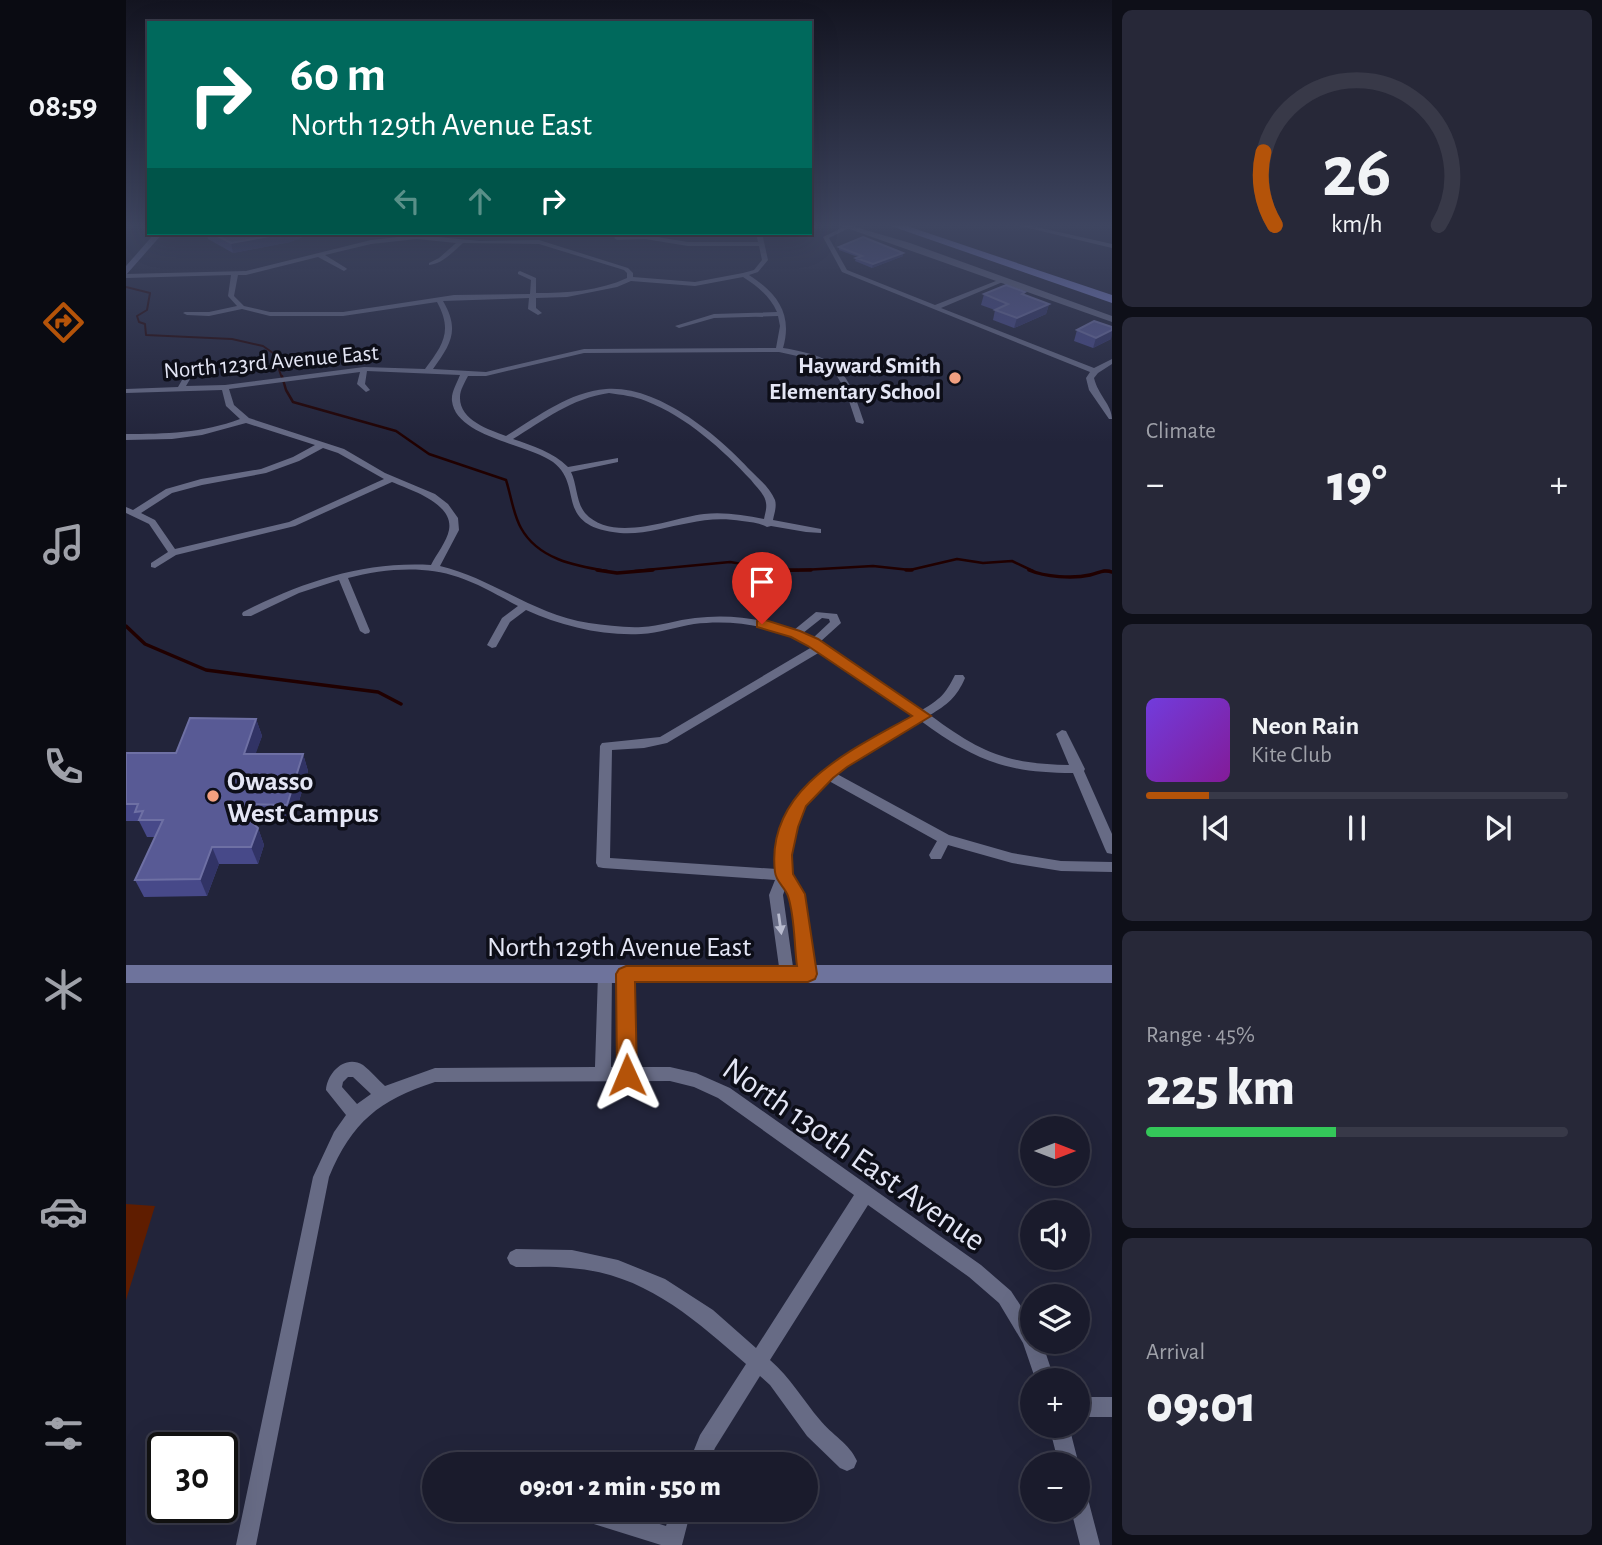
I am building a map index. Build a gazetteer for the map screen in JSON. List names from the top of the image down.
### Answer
{
  "streets": {
    "main road": ["North 129th Avenue East"],
    "street": ["North 123rd Avenue East", "North 130th East Avenue"]
  },
  "places": ["Hayward Smith Elementary School", "Owasso West Campus"],
  "north": "right",
  "page": {
    "tabs": "08:59",
    "turn": ["60 m", "North 129th Avenue East"],
    "tile": [
      "Climate",
      ["Range · 45%", "225 km"],
      ["Arrival", "09:01"]
    ],
    "heat": ["−", "19°", "+"],
    "song": ["Neon Rain", "Kite Club"],
    "map_buttons": ["+", "−"],
    "limit": "30",
    "trip": "09:01 · 2 min · 550 m",
    "gauge": ["26", "km/h"]
  }
}
